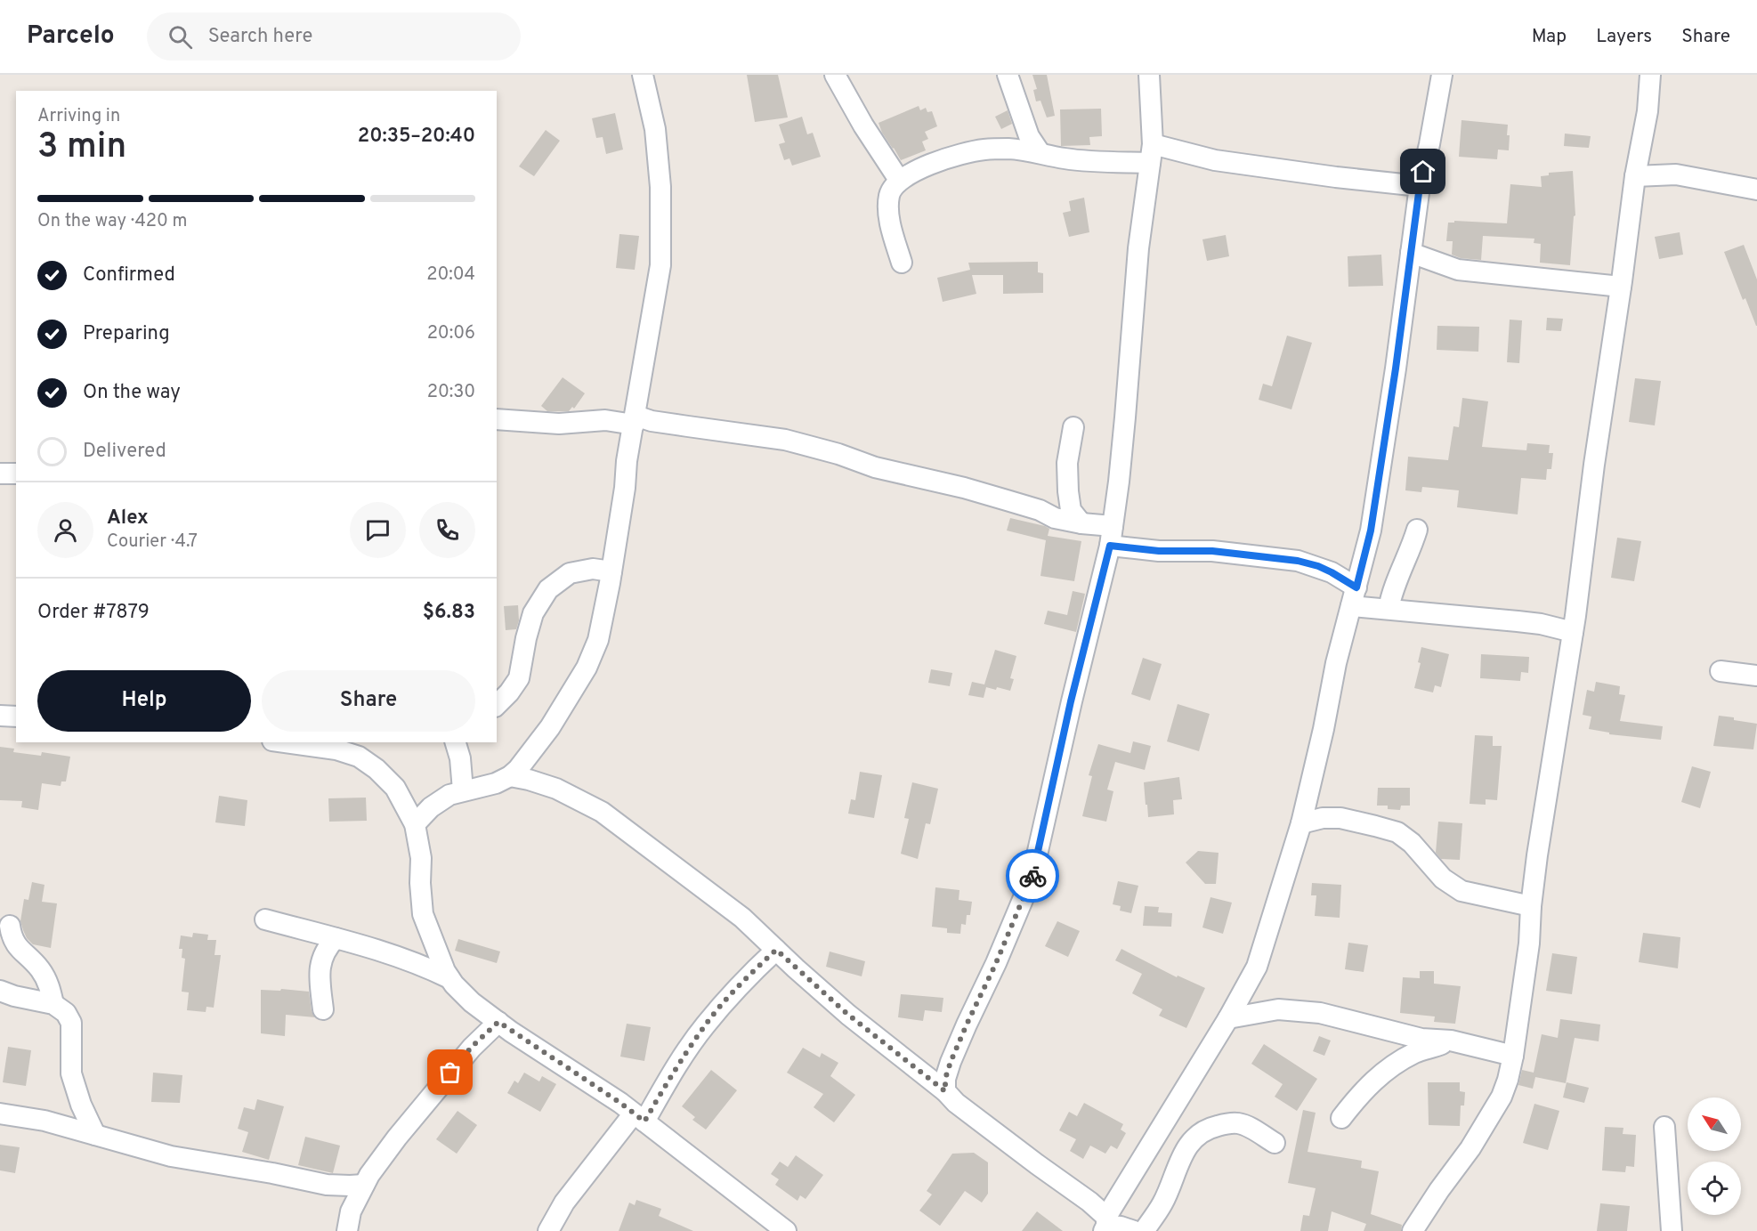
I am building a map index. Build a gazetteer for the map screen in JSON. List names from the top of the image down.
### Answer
{
  "north": "top left",
  "page": {
    "header": "Parcelo",
    "search": "Search here",
    "nav": ["Map", "Layers", "Share"],
    "heading": ["3 min", "Arriving in", "20:35–20:40"],
    "panel": [
      "Alex",
      "Courier · 4.7",
      "Order #7879",
      "$6.83"
    ],
    "bar": "On the way · 420 m",
    "list": [
      ["Confirmed", "20:04"],
      ["Preparing", "20:06"],
      ["On the way", "20:30"],
      "Delivered"
    ],
    "buttons": ["Help", "Share"]
  }
}
